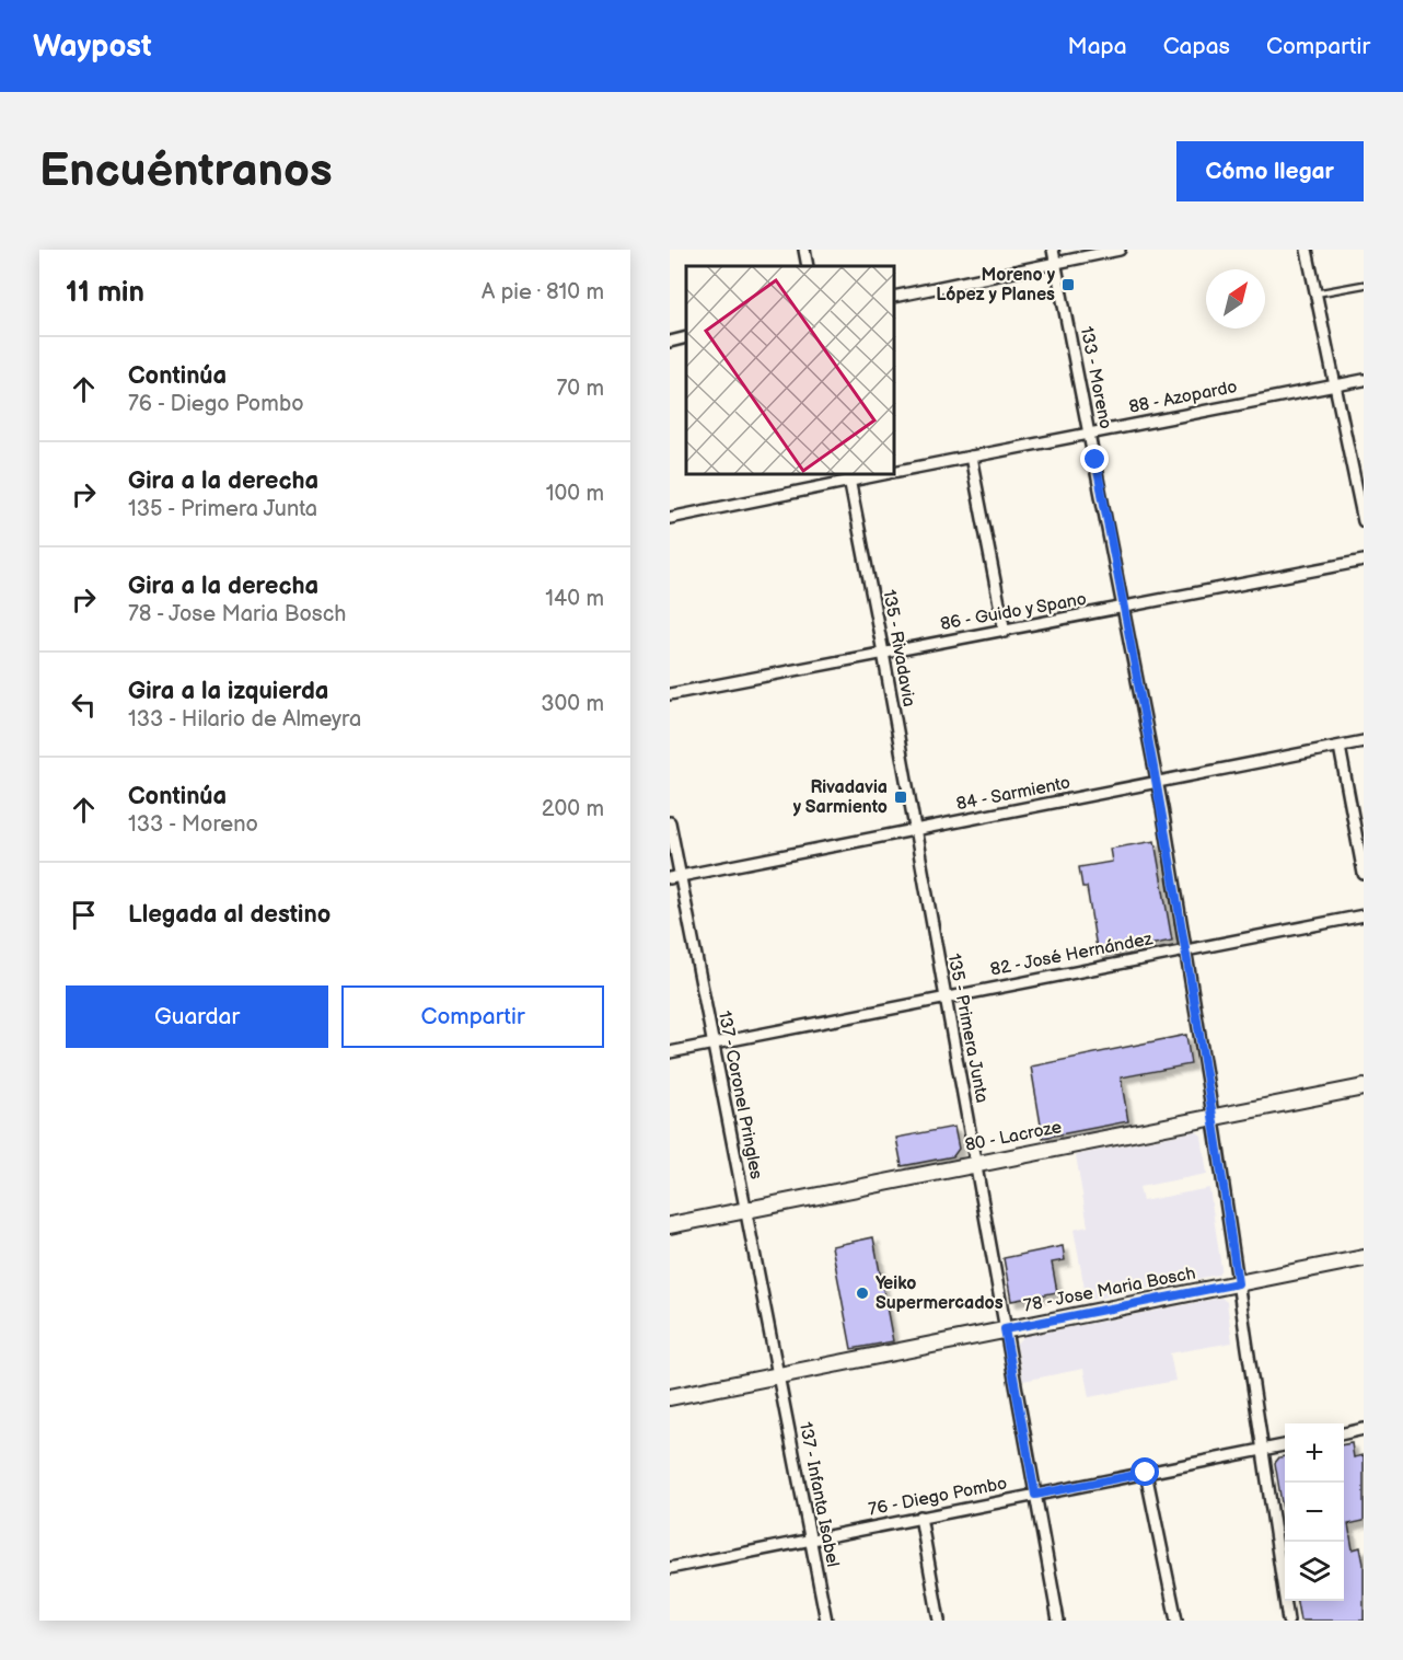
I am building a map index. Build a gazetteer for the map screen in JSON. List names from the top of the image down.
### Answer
{
  "streets": {
    "street": [
      "133 - Moreno",
      "88 - Azopardo",
      "86 - Guido y Spano",
      "135 - Rivadavia",
      "84 - Sarmiento",
      "82 - José Hernández",
      "135 - Primera Junta",
      "137 - Coronel Pringles",
      "80 - Lacroze",
      "78 - Jose Maria Bosch",
      "137 - Infanta Isabel",
      "76 - Diego Pombo"
    ]
  },
  "crossings": [
    ["133 - Moreno", "88 - Azopardo"],
    ["133 - Moreno", "86 - Guido y Spano"],
    ["133 - Moreno", "84 - Sarmiento"],
    ["133 - Moreno", "82 - José Hernández"],
    ["133 - Moreno", "80 - Lacroze"],
    ["133 - Moreno", "78 - Jose Maria Bosch"],
    ["133 - Moreno", "76 - Diego Pombo"],
    ["88 - Azopardo", "135 - Rivadavia"],
    ["86 - Guido y Spano", "135 - Rivadavia"],
    ["135 - Rivadavia", "84 - Sarmiento"],
    ["135 - Rivadavia", "135 - Primera Junta"],
    ["84 - Sarmiento", "135 - Primera Junta"],
    ["84 - Sarmiento", "137 - Coronel Pringles"],
    ["82 - José Hernández", "135 - Primera Junta"],
    ["82 - José Hernández", "137 - Coronel Pringles"],
    ["135 - Primera Junta", "80 - Lacroze"],
    ["135 - Primera Junta", "78 - Jose Maria Bosch"],
    ["135 - Primera Junta", "76 - Diego Pombo"],
    ["137 - Coronel Pringles", "80 - Lacroze"],
    ["137 - Coronel Pringles", "78 - Jose Maria Bosch"],
    ["137 - Coronel Pringles", "137 - Infanta Isabel"],
    ["78 - Jose Maria Bosch", "137 - Infanta Isabel"],
    ["137 - Infanta Isabel", "76 - Diego Pombo"]
  ],
  "places": {
    "transit": ["Moreno y López y Planes", "Rivadavia y Sarmiento"],
    "other": ["Yeiko Supermercados"]
  },
  "north": "top right",
  "page": {
    "header": "Waypost",
    "nav": ["Mapa", "Capas", "Compartir"],
    "buttons": [
      "Cómo llegar",
      ["Guardar", "Compartir"]
    ],
    "title": "Encuéntranos",
    "heading": ["11 min", "A pie · 810 m"],
    "list": [
      ["Continúa", "76 - Diego Pombo", "70 m"],
      ["Gira a la derecha", "135 - Primera Junta", "100 m"],
      ["Gira a la derecha", "78 - Jose Maria Bosch", "140 m"],
      ["Gira a la izquierda", "133 - Hilario de Almeyra", "300 m"],
      ["Continúa", "133 - Moreno", "200 m"],
      "Llegada al destino"
    ],
    "map_buttons": ["+", "−"]
  }
}
